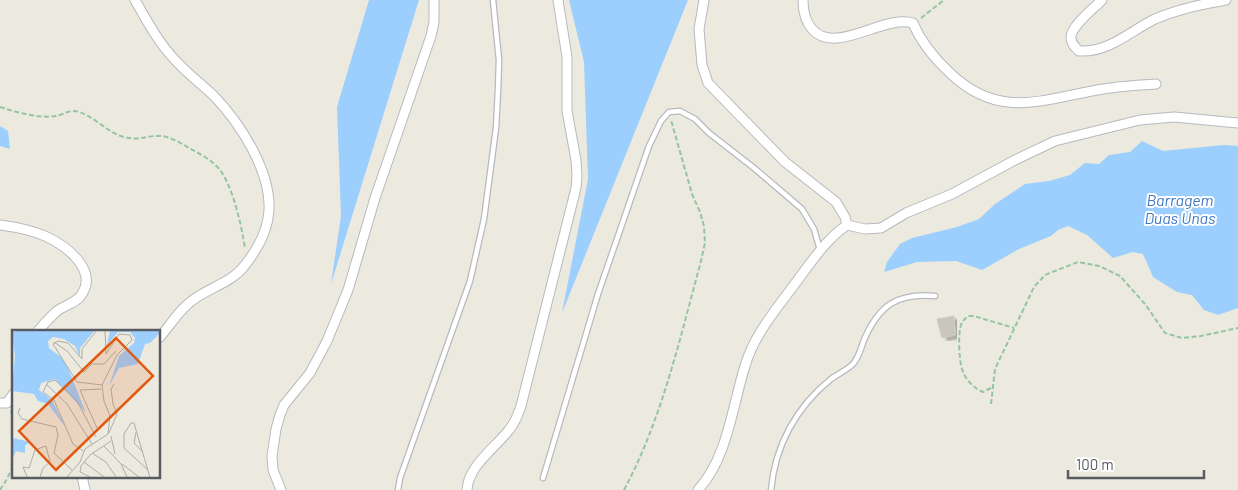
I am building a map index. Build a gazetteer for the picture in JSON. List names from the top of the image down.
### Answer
{
  "water": ["Barragem Duas Unas"],
  "scale_bar": "100 m"
}
